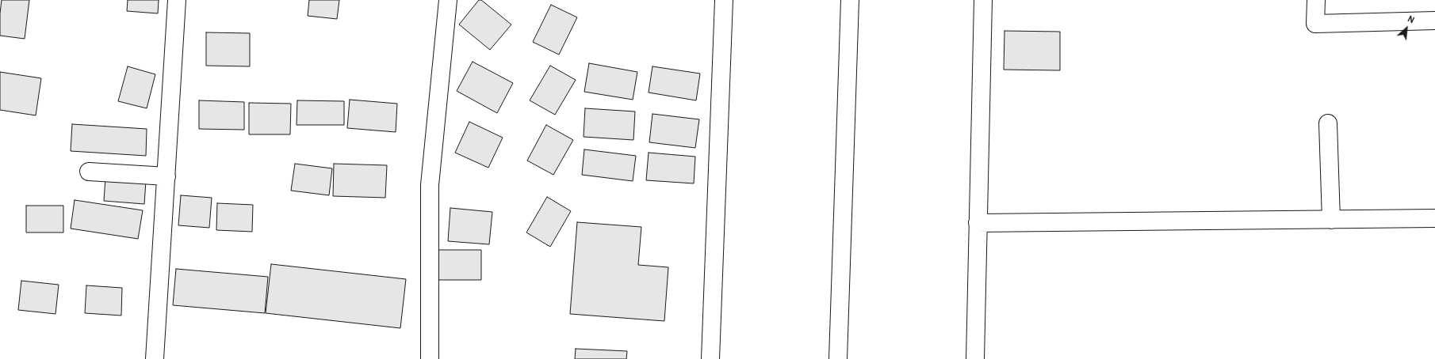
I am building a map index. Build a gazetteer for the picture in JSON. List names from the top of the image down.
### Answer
{
  "north": "top right"
}
